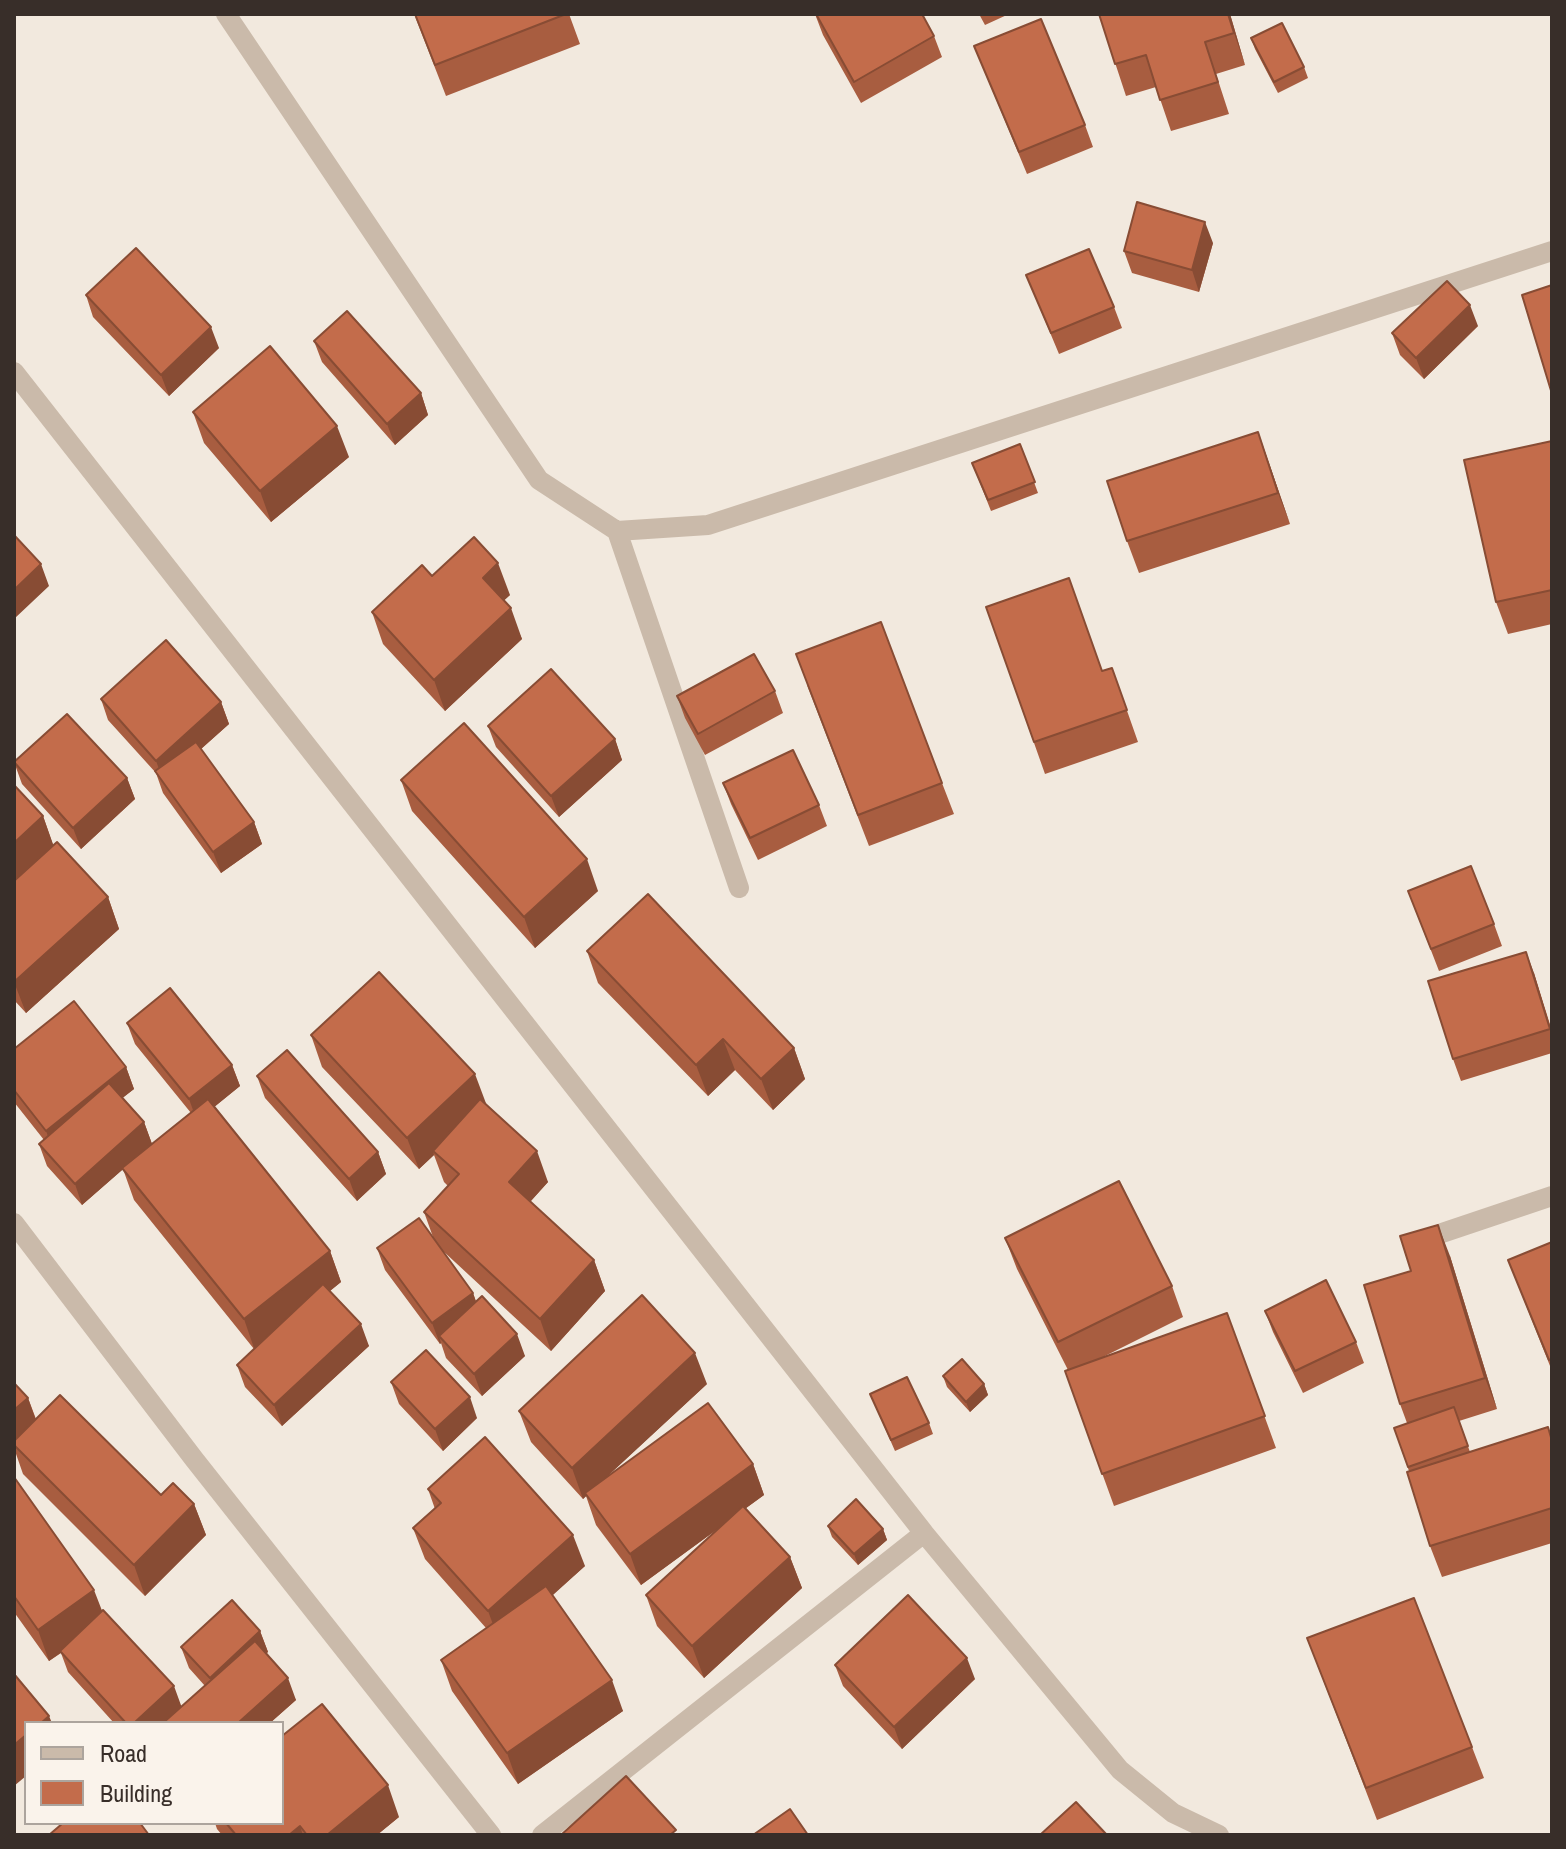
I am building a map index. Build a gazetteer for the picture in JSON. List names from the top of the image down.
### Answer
{
  "legend": ["Road", "Building"]
}
